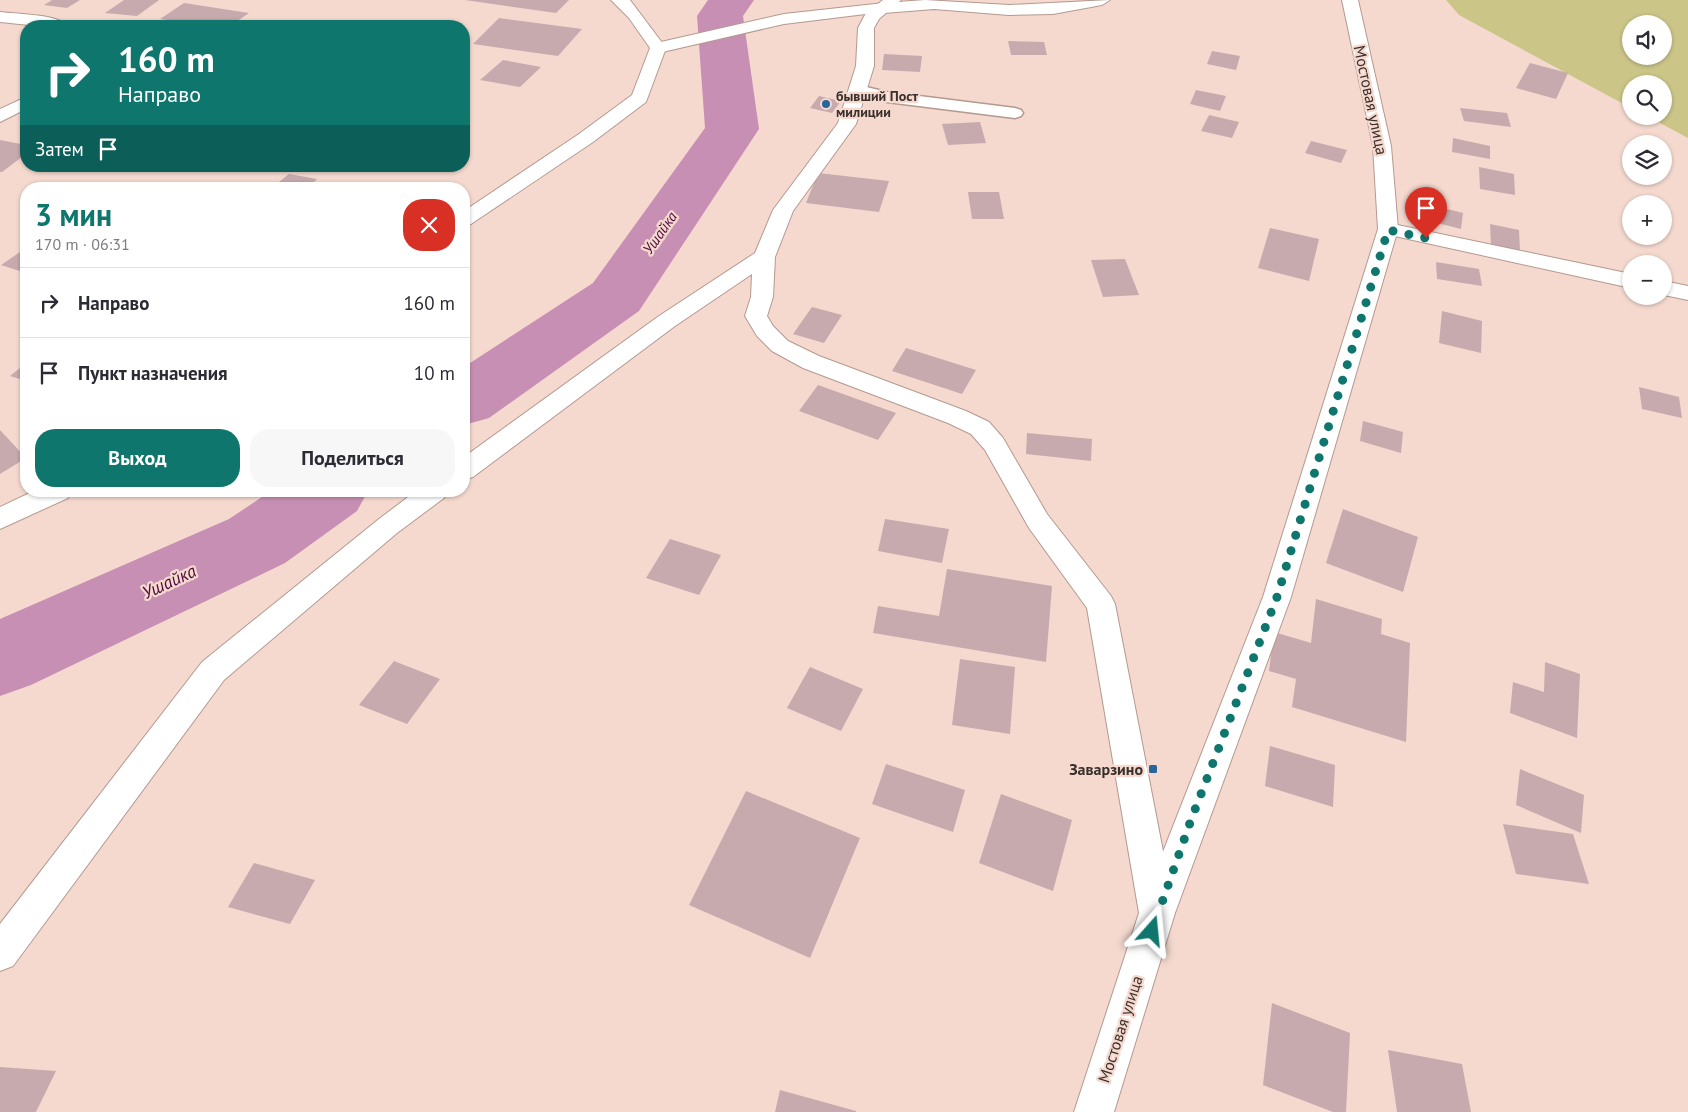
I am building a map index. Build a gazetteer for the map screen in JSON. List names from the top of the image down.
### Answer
{
  "streets": {
    "street": ["Мостовая улица"]
  },
  "water": ["Ушайка"],
  "places": {
    "other": ["бывший Пост милиции"],
    "transit": ["Заварзино"]
  },
  "page": {
    "map_buttons": ["+", "−"],
    "turn": ["160 m", "Направо"],
    "then": "Затем",
    "heading": ["3 мин", "170 m · 06:31"],
    "list": [
      {
        "name": "Направо",
        "value": "160 m"
      },
      {
        "name": "Пункт назначения",
        "value": "10 m"
      }
    ],
    "buttons": ["Выход", "Поделиться"]
  }
}
